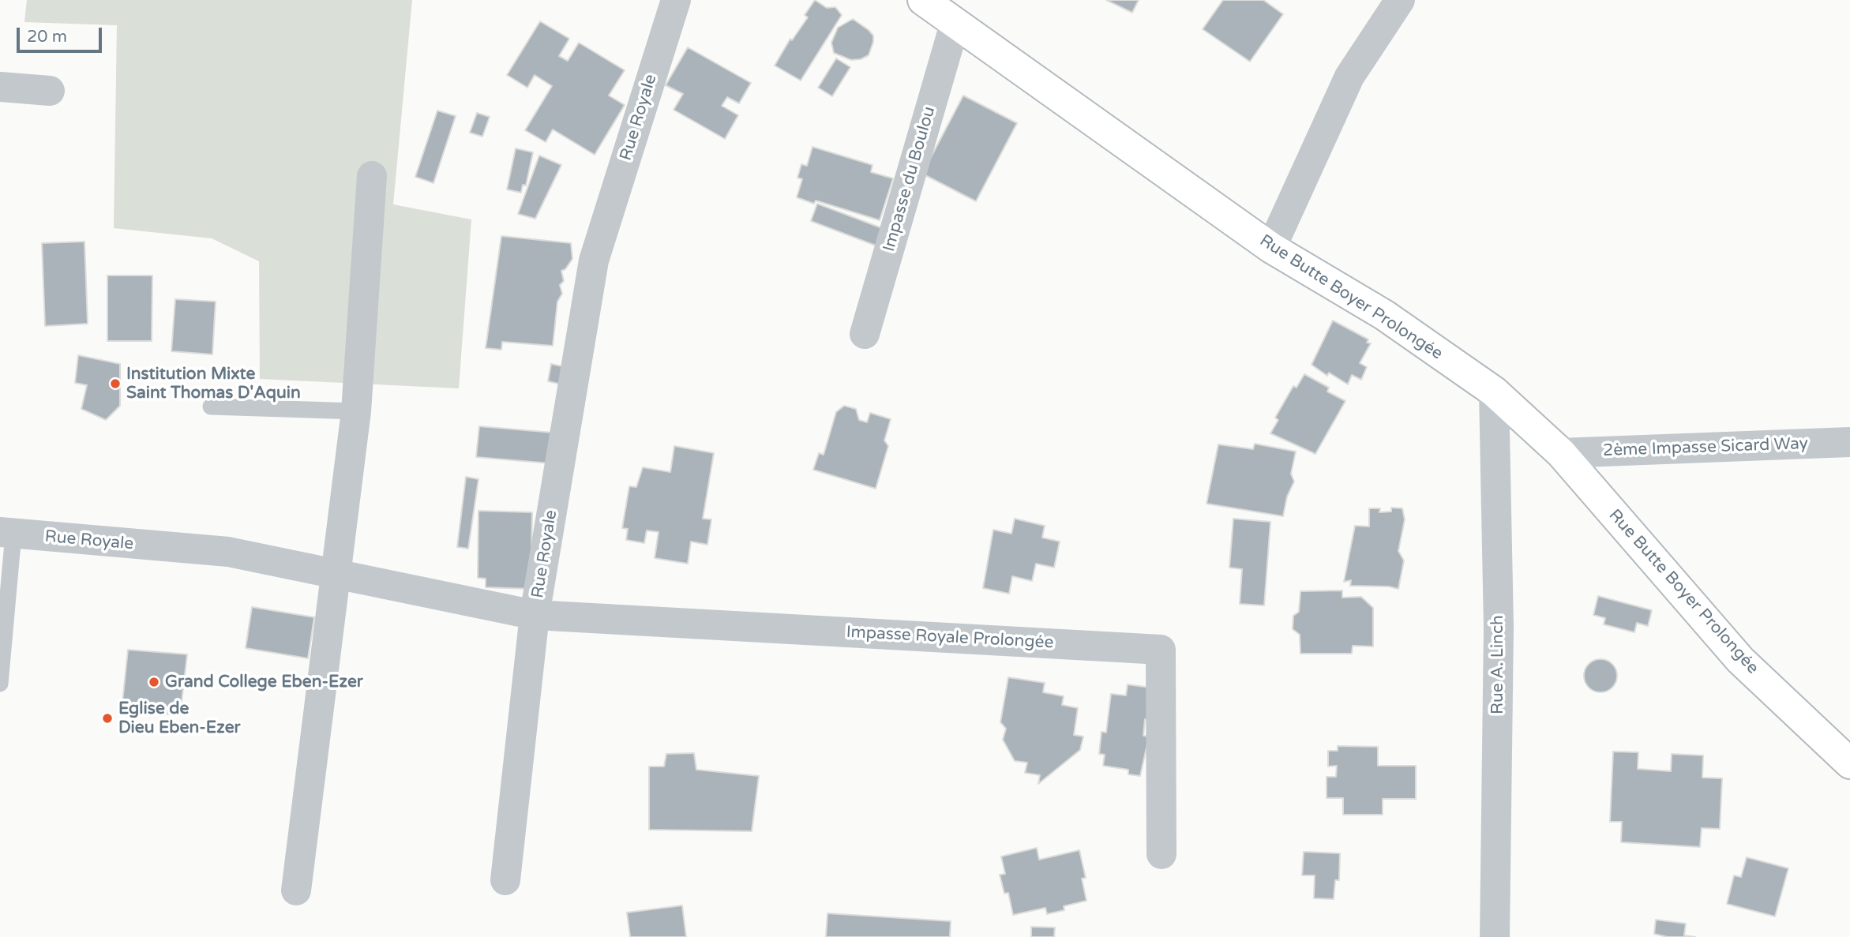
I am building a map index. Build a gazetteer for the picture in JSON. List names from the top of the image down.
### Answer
{
  "streets": {
    "street": [
      "Rue Royale",
      "Impasse du Boulou",
      "Rue Butte Boyer Prolongée",
      "2ème Impasse Sicard Way",
      "Impasse Royale Prolongée",
      "Rue A. Linch"
    ]
  },
  "crossings": [
    ["Rue Royale", "Impasse Royale Prolongée"],
    ["Impasse du Boulou", "Rue Butte Boyer Prolongée"],
    ["Rue Butte Boyer Prolongée", "2ème Impasse Sicard Way"],
    ["Rue Butte Boyer Prolongée", "Rue A. Linch"]
  ],
  "places": ["Institution Mixte Saint Thomas D'Aquin", "Grand College Eben-Ezer", "Eglise de Dieu Eben-Ezer"],
  "scale_bar": "20 m"
}
